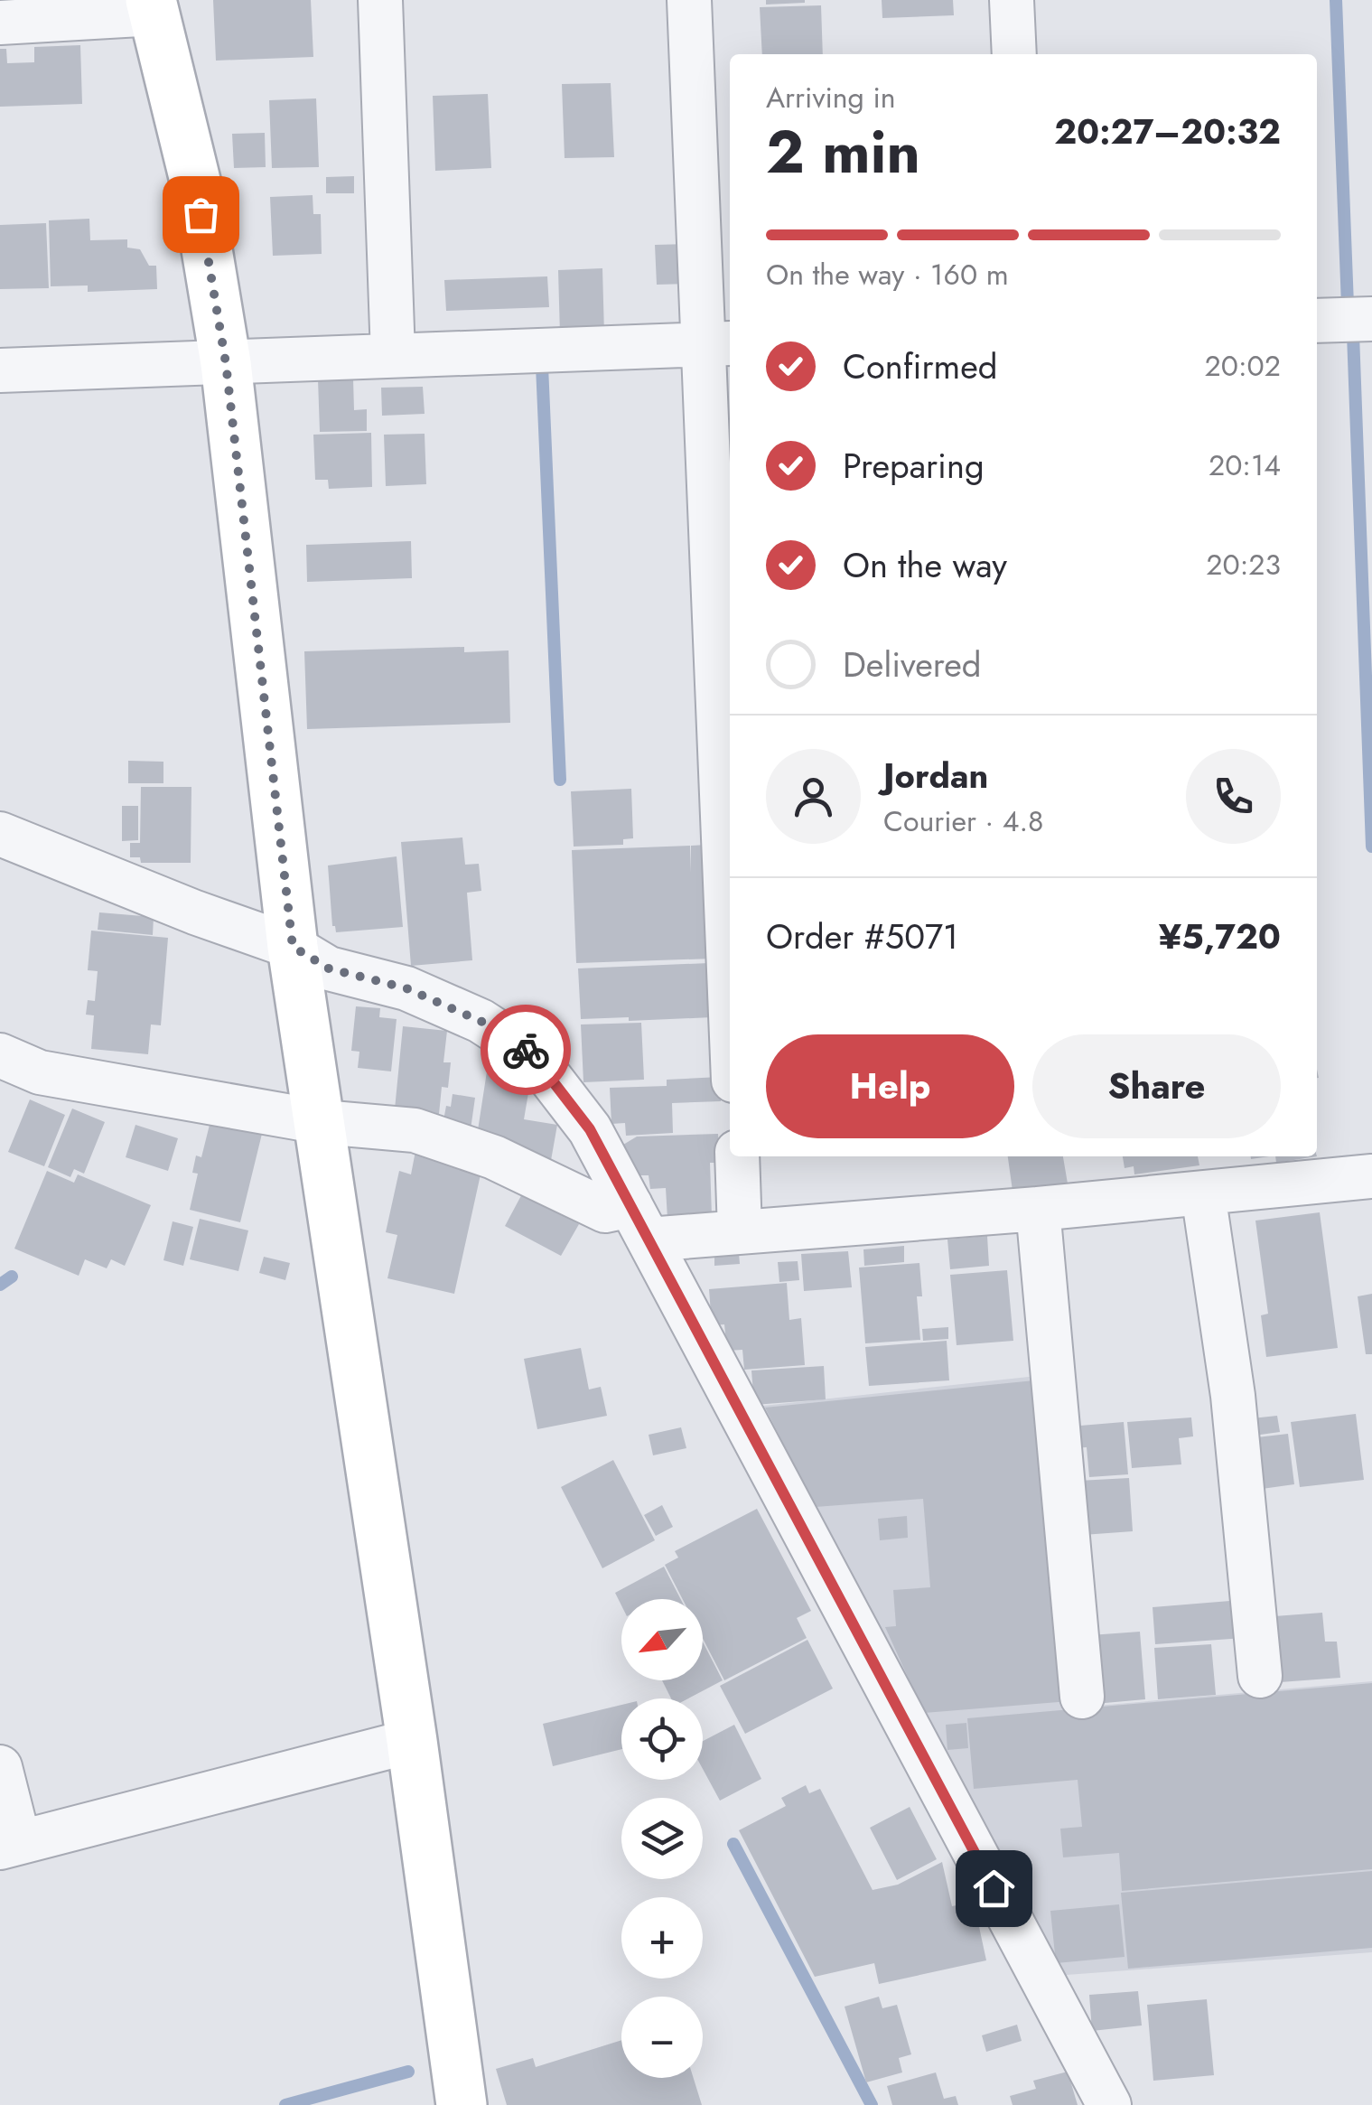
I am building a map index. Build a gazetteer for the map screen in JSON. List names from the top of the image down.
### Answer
{
  "north": "bottom left",
  "page": {
    "heading": ["2 min", "Arriving in", "20:27–20:32"],
    "panel": [
      "Jordan",
      "Courier · 4.8",
      "Order #5071",
      "¥5,720"
    ],
    "bar": "On the way · 160 m",
    "list": [
      ["Confirmed", "20:02"],
      ["Preparing", "20:14"],
      ["On the way", "20:23"],
      "Delivered"
    ],
    "buttons": ["Help", "Share"],
    "map_buttons": ["+", "−"]
  }
}
